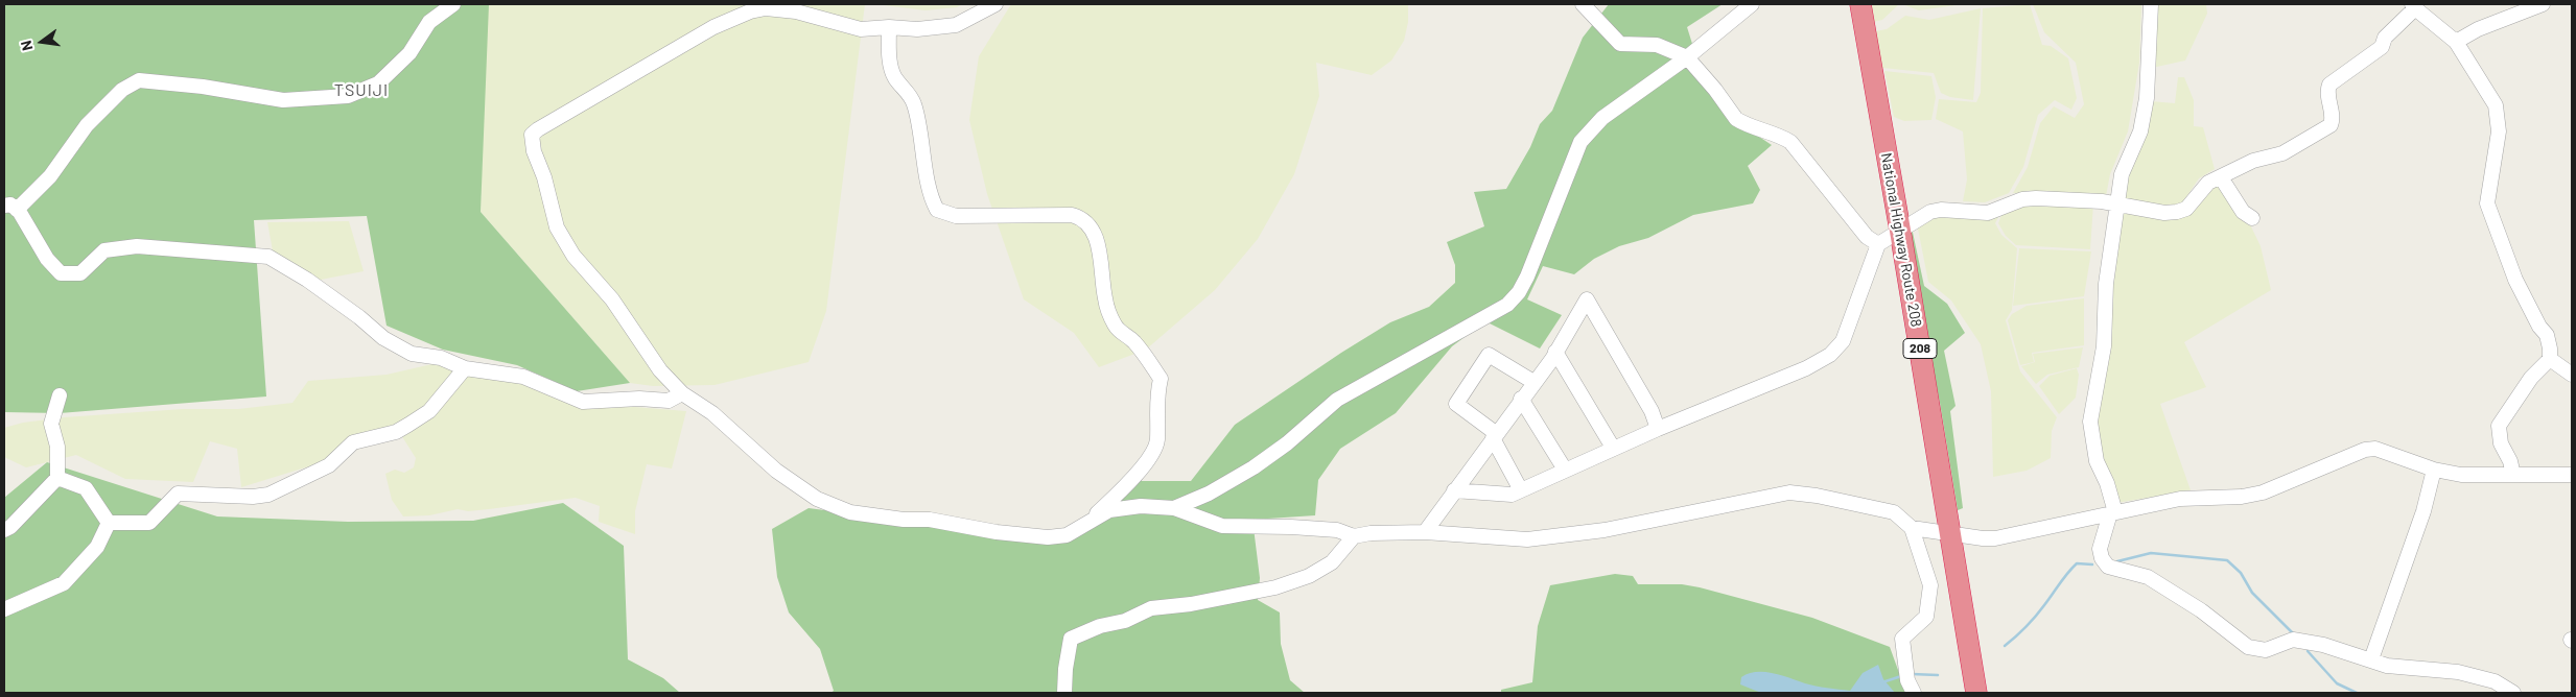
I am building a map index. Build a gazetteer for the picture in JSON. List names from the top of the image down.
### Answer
{
  "streets": {
    "highway": ["National Highway Route 208", "208"]
  },
  "districts": ["TSUIJI"],
  "north": "left"
}
